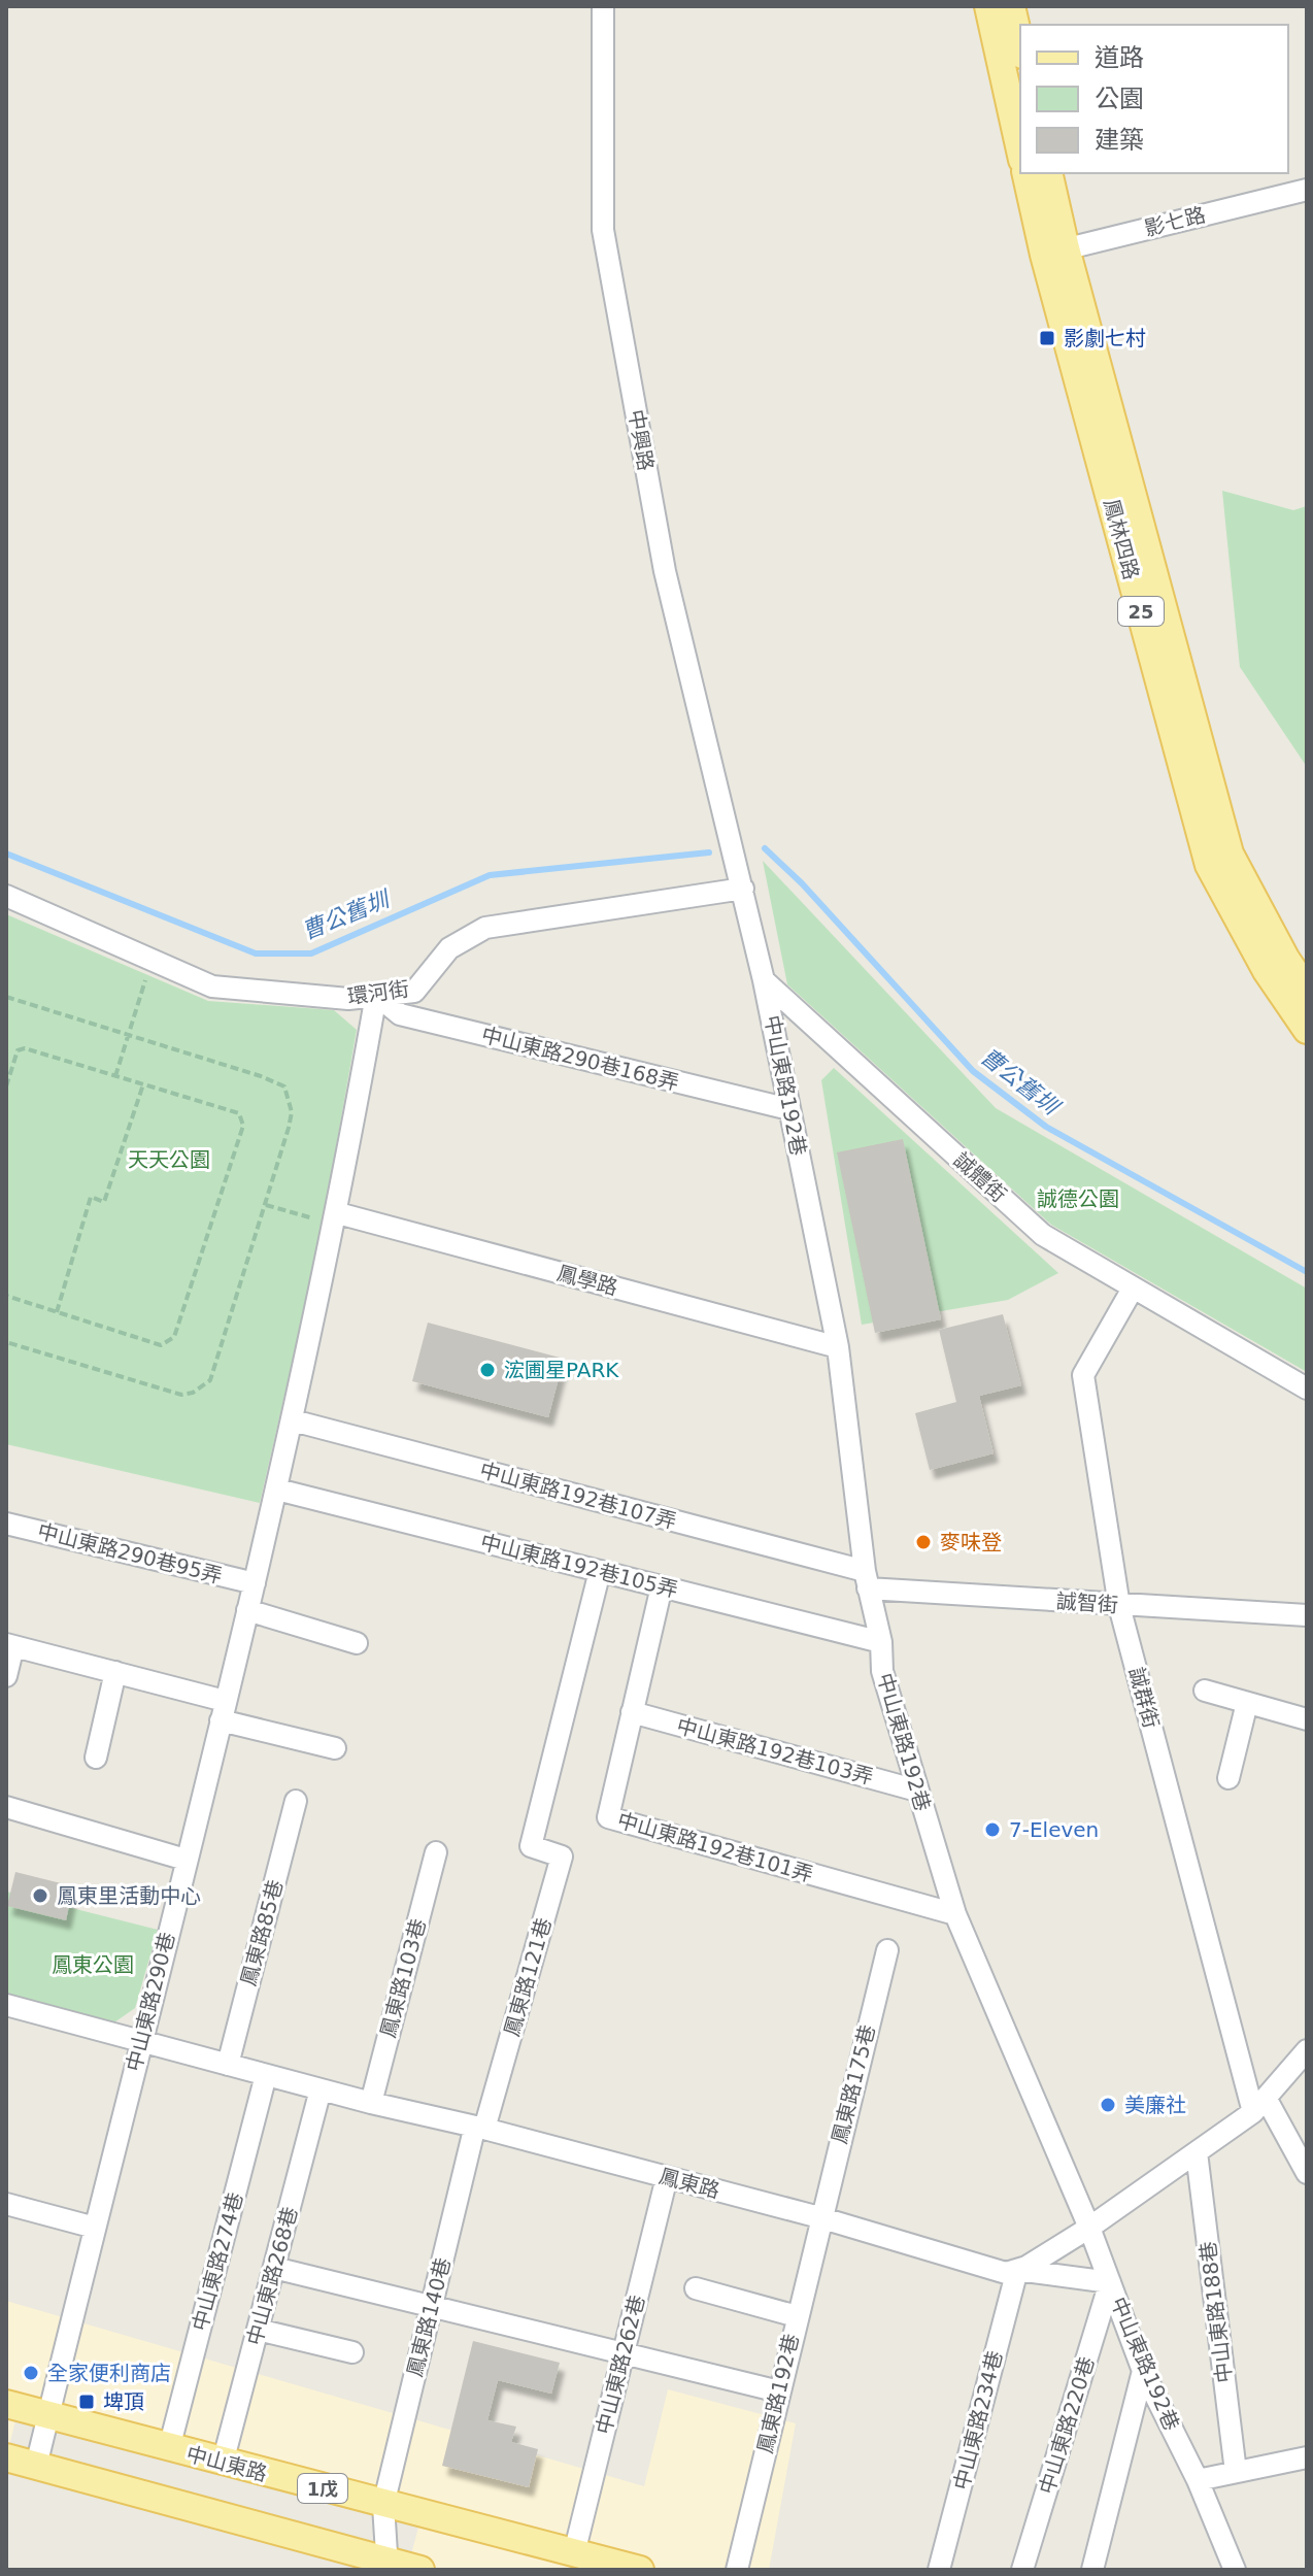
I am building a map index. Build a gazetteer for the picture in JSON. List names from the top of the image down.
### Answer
{
  "streets": {
    "main road": [
      "鳳林四路",
      "25",
      "中山東路",
      "1戊"
    ],
    "street": [
      "影七路",
      "中興路",
      "環河街",
      "中山東路290巷168弄",
      "中山東路192巷",
      "誠體街",
      "鳳學路",
      "中山東路192巷107弄",
      "中山東路290巷95弄",
      "中山東路192巷105弄",
      "誠智街",
      "誠群街",
      "中山東路192巷103弄",
      "中山東路192巷101弄",
      "鳳東路85巷",
      "鳳東路121巷",
      "鳳東路103巷",
      "中山東路290巷",
      "鳳東路175巷",
      "鳳東路",
      "中山東路274巷",
      "中山東路268巷",
      "中山東路188巷",
      "鳳東路140巷",
      "中山東路262巷",
      "鳳東路192巷",
      "中山東路234巷",
      "中山東路220巷"
    ]
  },
  "crossings": [
    ["影七路", "鳳林四路"],
    ["中興路", "中山東路192巷"],
    ["環河街", "中山東路290巷168弄"],
    ["環河街", "中山東路192巷"],
    ["環河街", "中山東路290巷"],
    ["中山東路290巷168弄", "中山東路192巷"],
    ["中山東路290巷168弄", "中山東路290巷"],
    ["中山東路192巷", "誠體街"],
    ["中山東路192巷", "鳳學路"],
    ["中山東路192巷", "中山東路192巷107弄"],
    ["中山東路192巷", "中山東路192巷105弄"],
    ["中山東路192巷", "誠智街"],
    ["中山東路192巷", "中山東路192巷103弄"],
    ["中山東路192巷", "中山東路192巷101弄"],
    ["中山東路192巷", "鳳東路"],
    ["中山東路192巷", "中山東路220巷"],
    ["誠體街", "誠群街"],
    ["鳳學路", "中山東路290巷"],
    ["中山東路192巷107弄", "誠智街"],
    ["中山東路192巷107弄", "中山東路290巷"],
    ["中山東路290巷95弄", "中山東路290巷"],
    ["中山東路192巷105弄", "中山東路192巷101弄"],
    ["中山東路192巷105弄", "鳳東路121巷"],
    ["中山東路192巷105弄", "中山東路290巷"],
    ["誠智街", "誠群街"],
    ["中山東路192巷103弄", "中山東路192巷101弄"],
    ["鳳東路85巷", "鳳東路"],
    ["鳳東路121巷", "鳳東路"],
    ["鳳東路121巷", "鳳東路140巷"],
    ["鳳東路103巷", "鳳東路"],
    ["中山東路290巷", "鳳東路"],
    ["中山東路290巷", "中山東路"],
    ["鳳東路175巷", "鳳東路"],
    ["鳳東路175巷", "鳳東路192巷"],
    ["鳳東路", "中山東路274巷"],
    ["鳳東路", "中山東路268巷"],
    ["鳳東路", "鳳東路140巷"],
    ["鳳東路", "中山東路262巷"],
    ["鳳東路", "鳳東路192巷"],
    ["鳳東路", "中山東路234巷"],
    ["鳳東路", "中山東路220巷"],
    ["中山東路274巷", "中山東路"],
    ["中山東路268巷", "中山東路"],
    ["鳳東路140巷", "中山東路"],
    ["中山東路262巷", "中山東路"]
  ],
  "water": ["曹公舊圳"],
  "parks": ["天天公園", "誠德公園", "鳳東公園"],
  "places": {
    "transit": ["影劇七村", "埤頂"],
    "other": [
      "浤圃星PARK",
      "麥味登",
      "7-Eleven",
      "鳳東里活動中心",
      "美廉社",
      "全家便利商店"
    ]
  },
  "legend": ["道路", "公園", "建築"]
}
